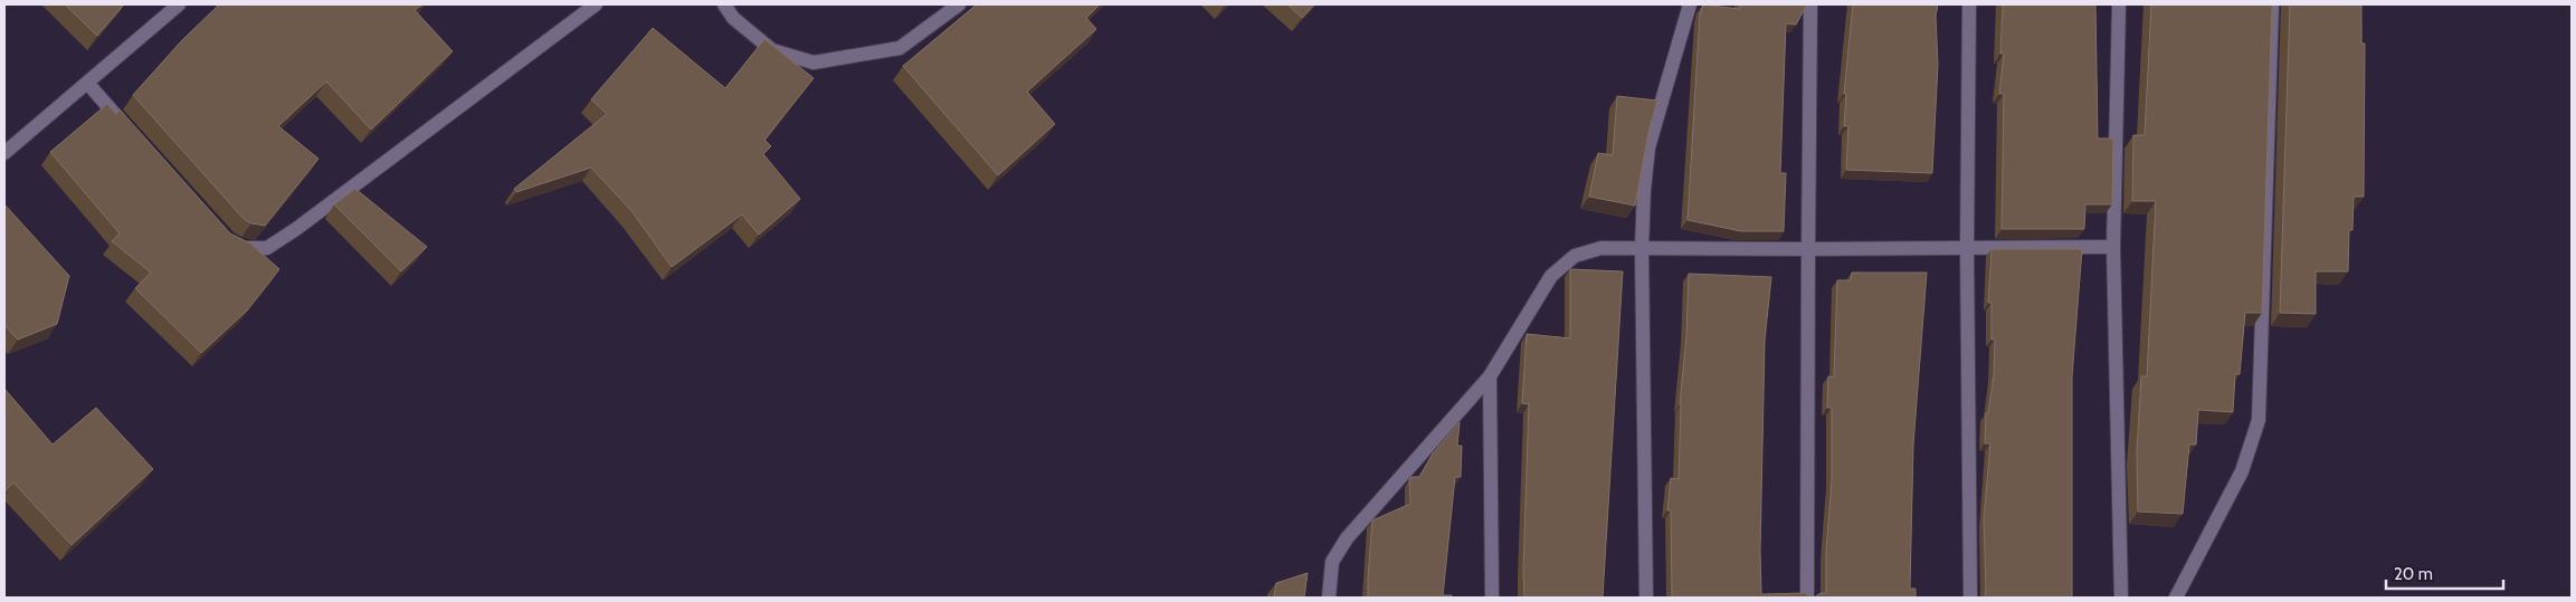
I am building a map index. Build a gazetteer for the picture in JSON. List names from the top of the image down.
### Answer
{
  "scale_bar": "20 m"
}
